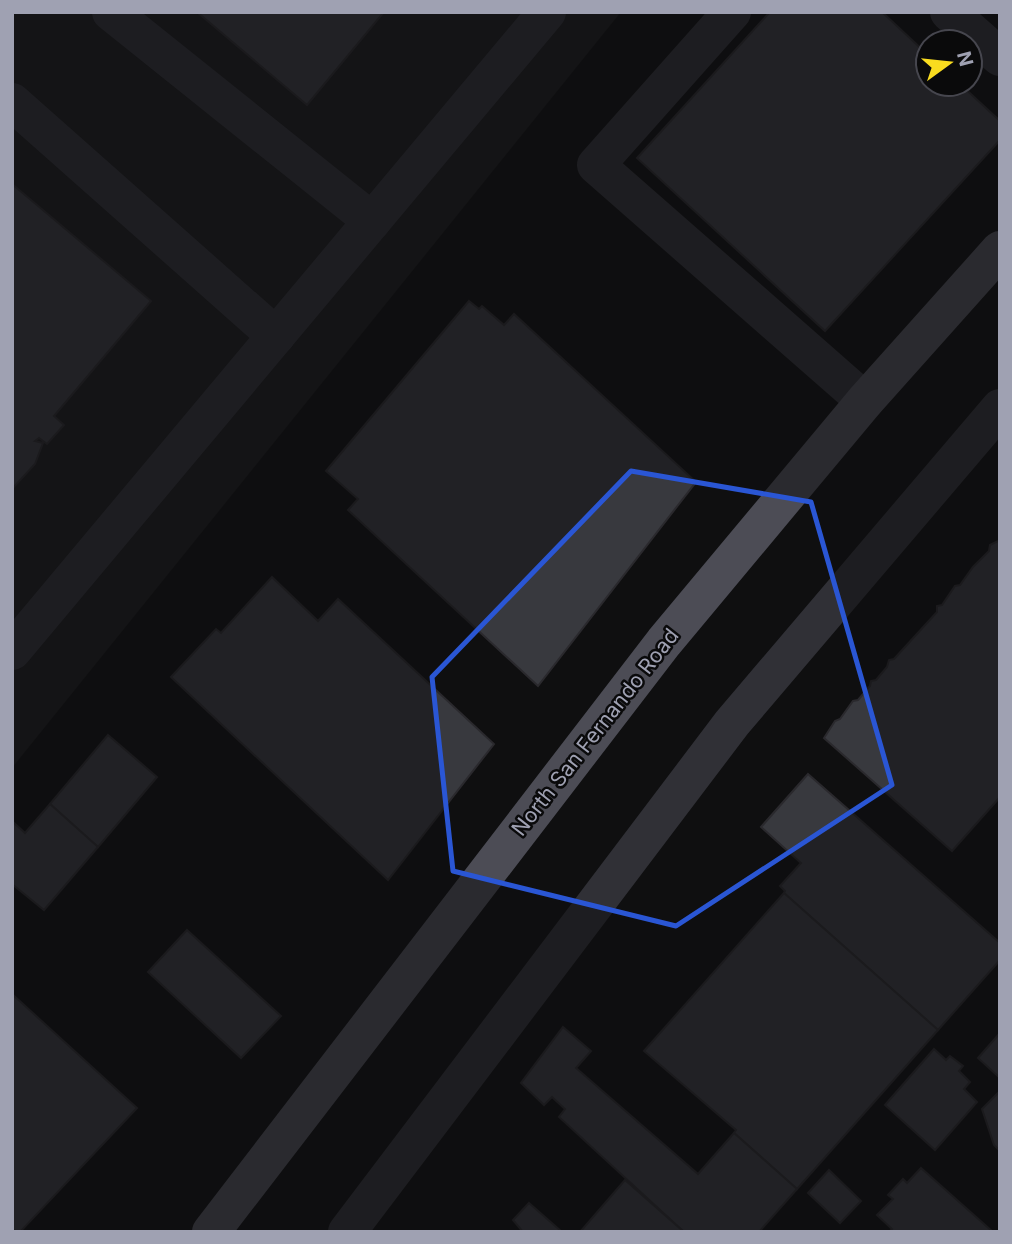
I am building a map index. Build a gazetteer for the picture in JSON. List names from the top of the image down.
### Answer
{
  "streets": {
    "main road": ["North San Fernando Road"]
  },
  "north": "right"
}
